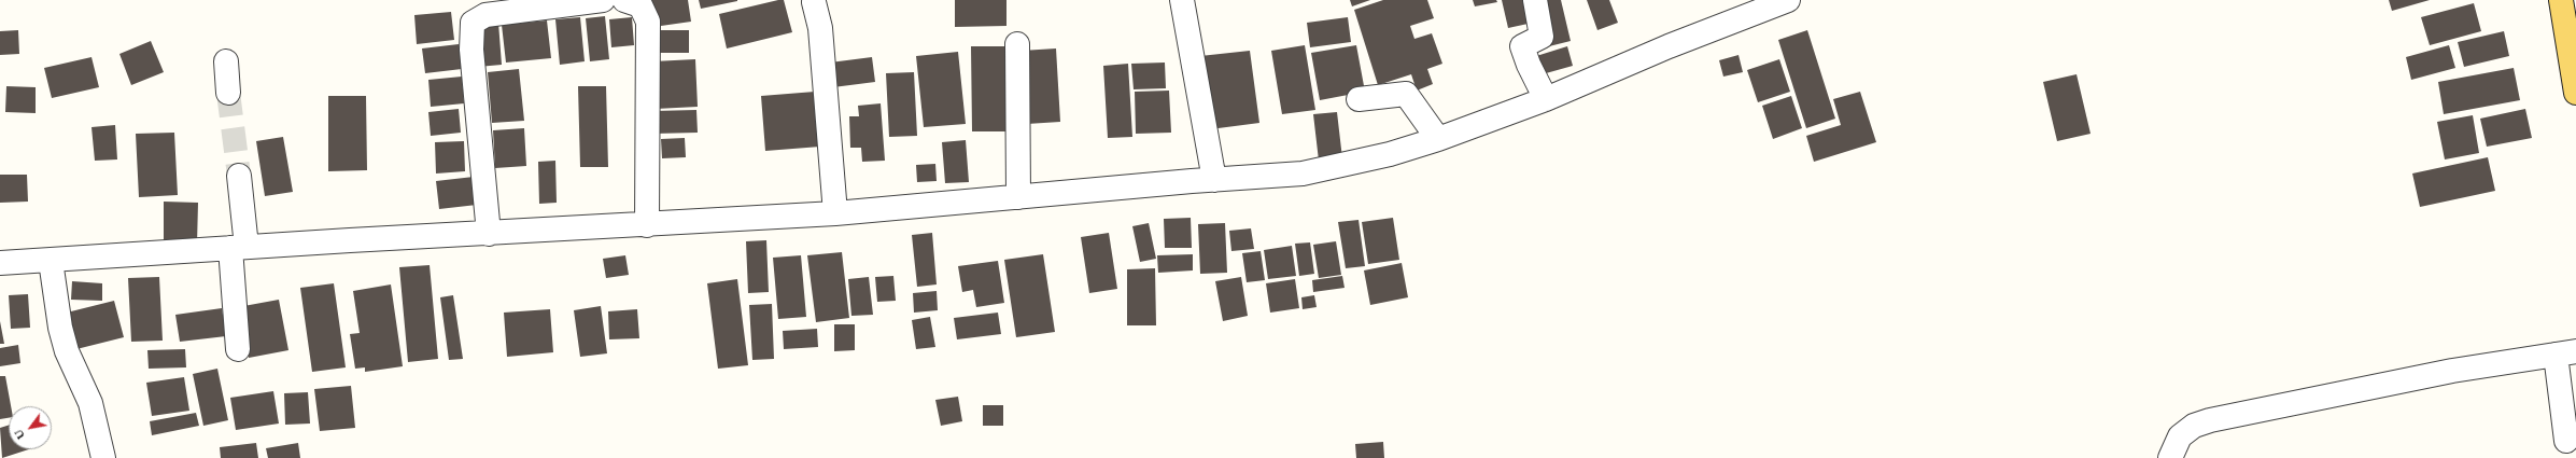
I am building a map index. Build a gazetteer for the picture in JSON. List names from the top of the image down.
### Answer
{
  "north": "bottom left"
}
